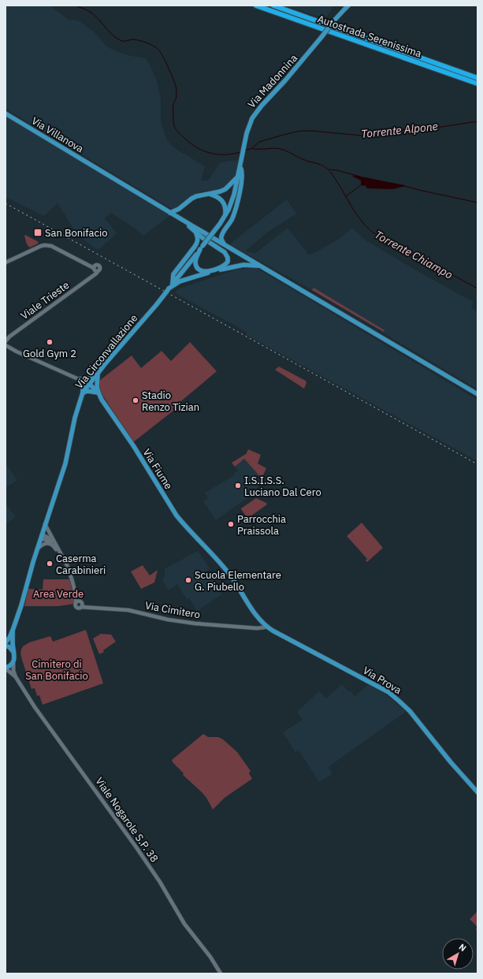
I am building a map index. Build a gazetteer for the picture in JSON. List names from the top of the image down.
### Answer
{
  "streets": {
    "highway": ["Autostrada Serenissima"],
    "main road": [
      "Via Madonnina",
      "Via Villanova",
      "Via Circonvallazione",
      "Via Fiume",
      "Via Prova"
    ],
    "street": ["Viale Trieste", "Via Cimitero", "Viale Nogarole S.P. 38"]
  },
  "crossings": [
    ["Via Madonnina", "Via Circonvallazione"],
    ["Viale Trieste", "Via Fiume"],
    ["Via Circonvallazione", "Via Fiume"],
    ["Via Fiume", "Via Cimitero"],
    ["Via Fiume", "Via Prova"],
    ["Via Cimitero", "Via Prova"]
  ],
  "water": ["Torrente Alpone", "Torrente Chiampo"],
  "parks": ["Area Verde", "Cimitero di San Bonifacio"],
  "places": {
    "transit": ["San Bonifacio"],
    "other": [
      "Gold Gym 2",
      "Stadio Renzo Tizian",
      "I.S.I.S.S. Luciano Dal Cero",
      "Parrocchia Praissola",
      "Caserma Carabinieri",
      "Scuola Elementare G. Piubello"
    ]
  },
  "north": "top right"
}
